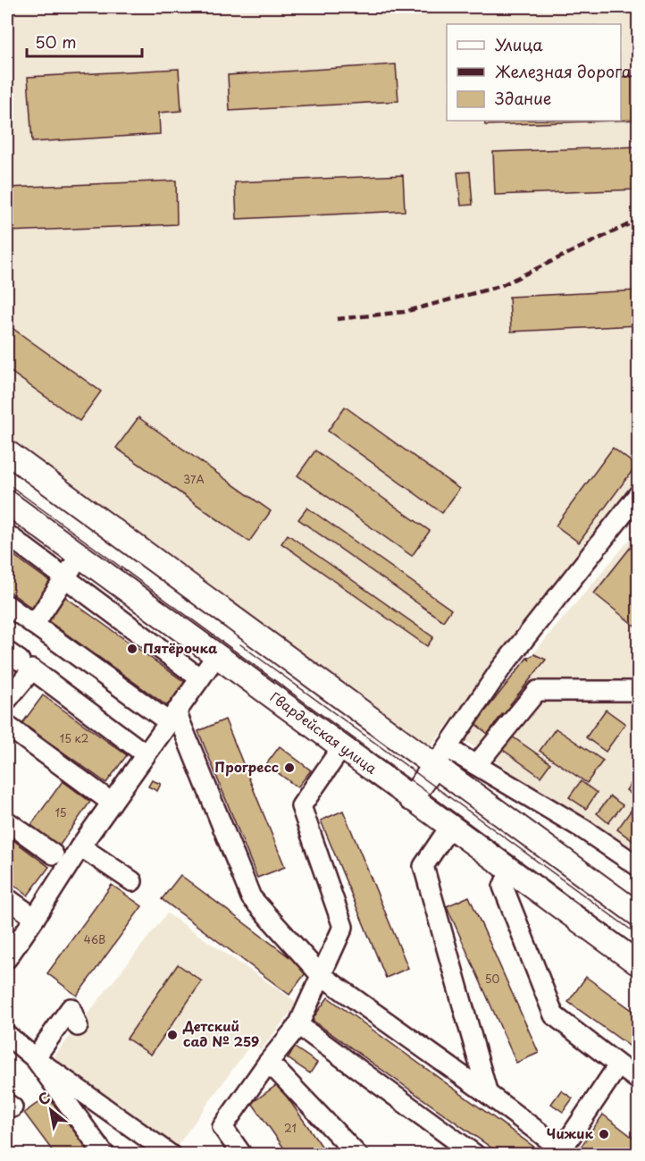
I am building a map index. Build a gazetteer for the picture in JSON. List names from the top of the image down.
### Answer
{
  "streets": {
    "main road": ["Гвардейская улица"]
  },
  "places": [
    "Пятёрочка",
    "Прогресс",
    "Детский сад № 259",
    "Чижик"
  ],
  "house_numbers": [
    "37А",
    "15 к2",
    "15",
    "46В",
    "50",
    "21"
  ],
  "legend": ["Улица", "Железная дорога", "Здание"],
  "scale_bar": "50 m",
  "north": "top left"
}
